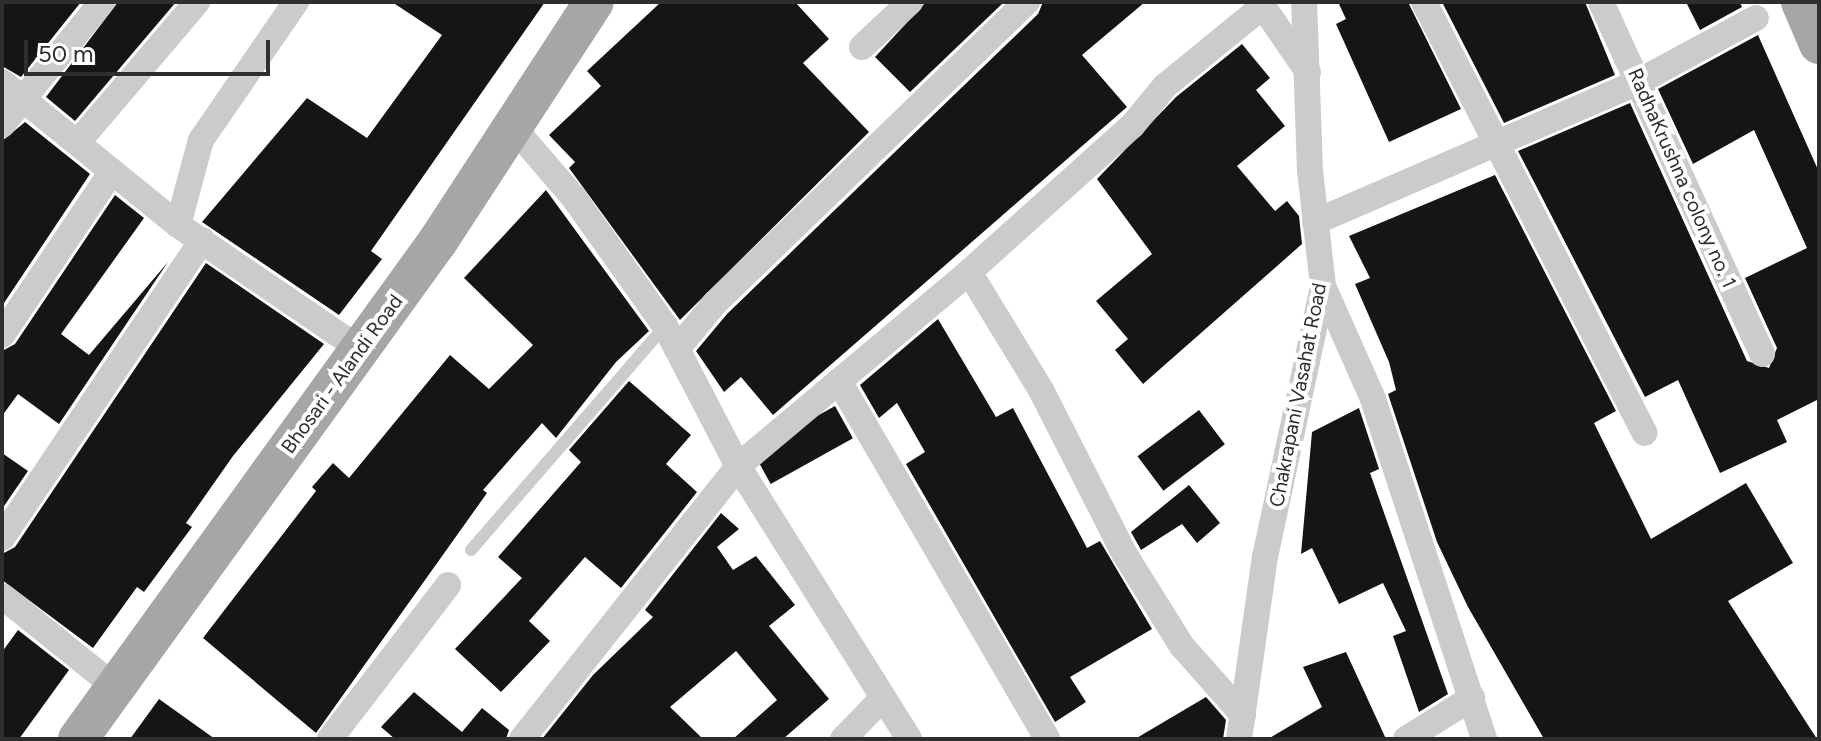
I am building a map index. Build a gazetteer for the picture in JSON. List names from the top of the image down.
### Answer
{
  "streets": {
    "main road": ["Bhosari - Alandi Road"],
    "street": ["RadhaKrushna colony no. 1", "Chakrapani Vasahat Road"]
  },
  "scale_bar": "50 m"
}
